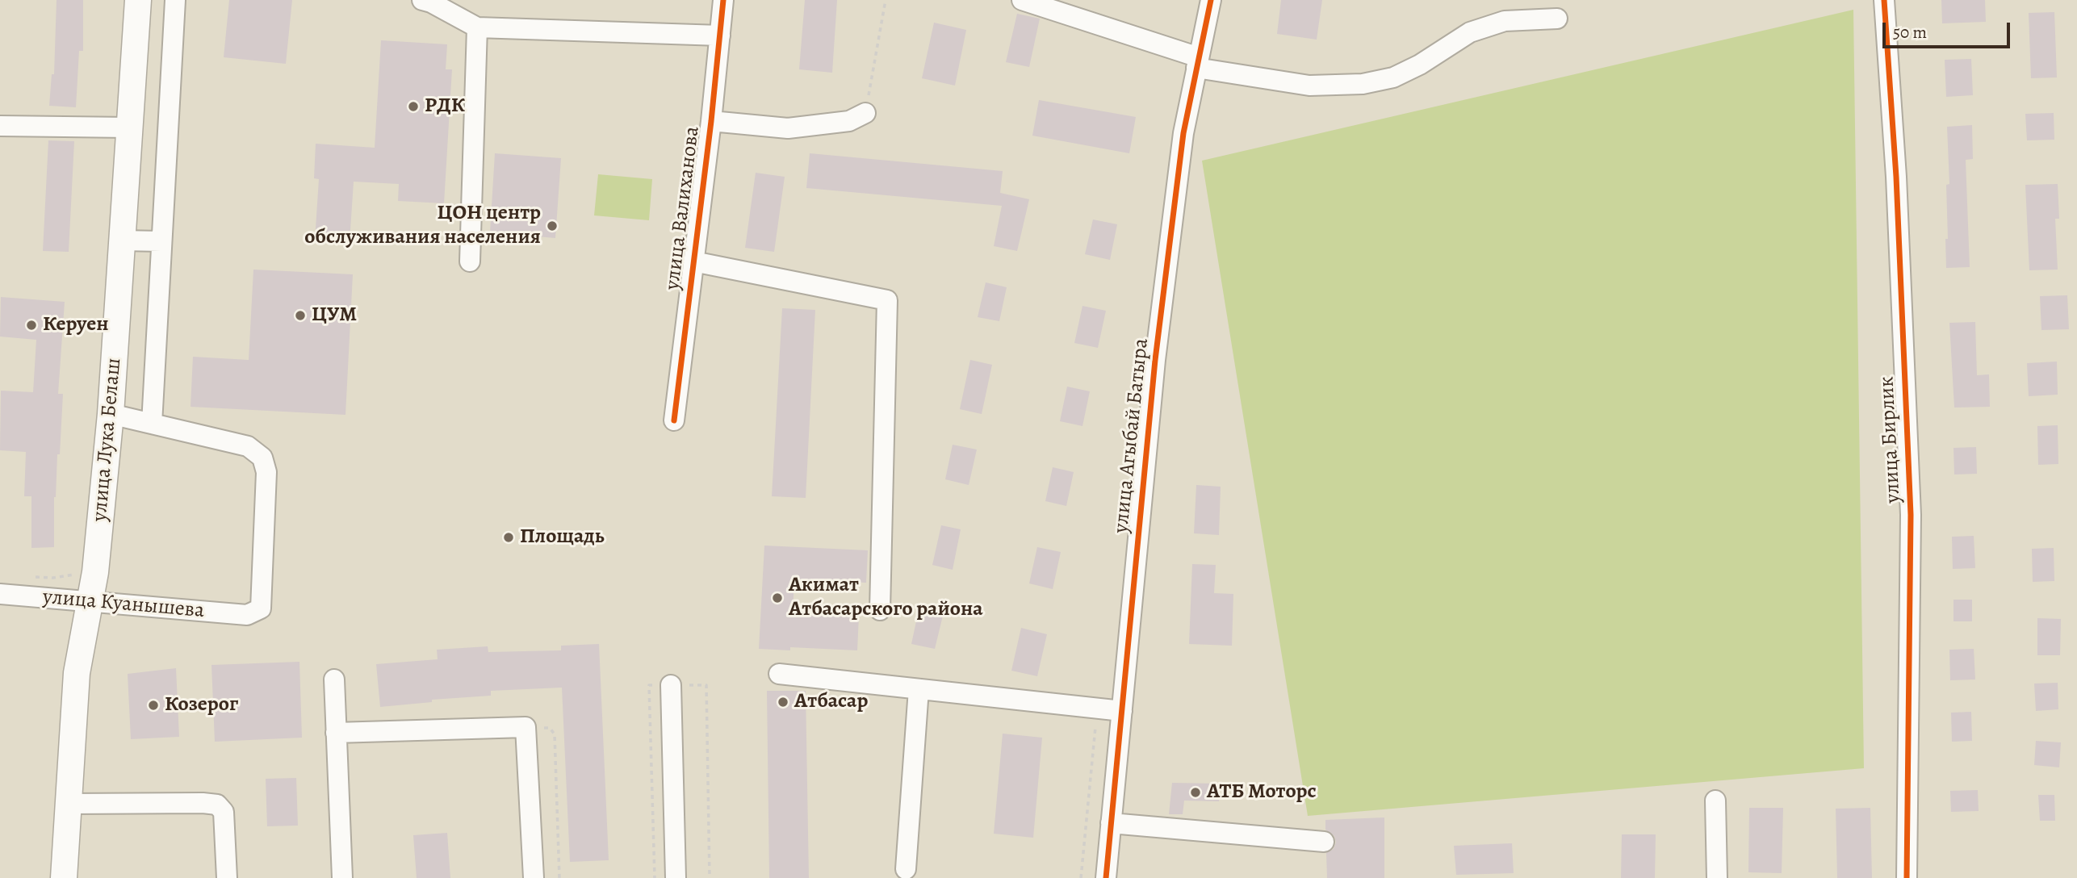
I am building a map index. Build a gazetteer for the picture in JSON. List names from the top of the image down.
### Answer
{
  "streets": {
    "main road": ["улица Лука Белаш"],
    "street": [
      "улица Валиханова",
      "улица Агыбай Батыра",
      "улица Бирлик",
      "улица Куанышева"
    ]
  },
  "crossings": [
    ["улица Лука Белаш", "улица Куанышева"]
  ],
  "places": [
    "РДК",
    "ЦОН центр обслуживания населения",
    "ЦУМ",
    "Керуен",
    "Площадь",
    "Акимат Атбасарского района",
    "Атбасар",
    "Козерог",
    "АТБ Моторс"
  ],
  "scale_bar": "50 m"
}
